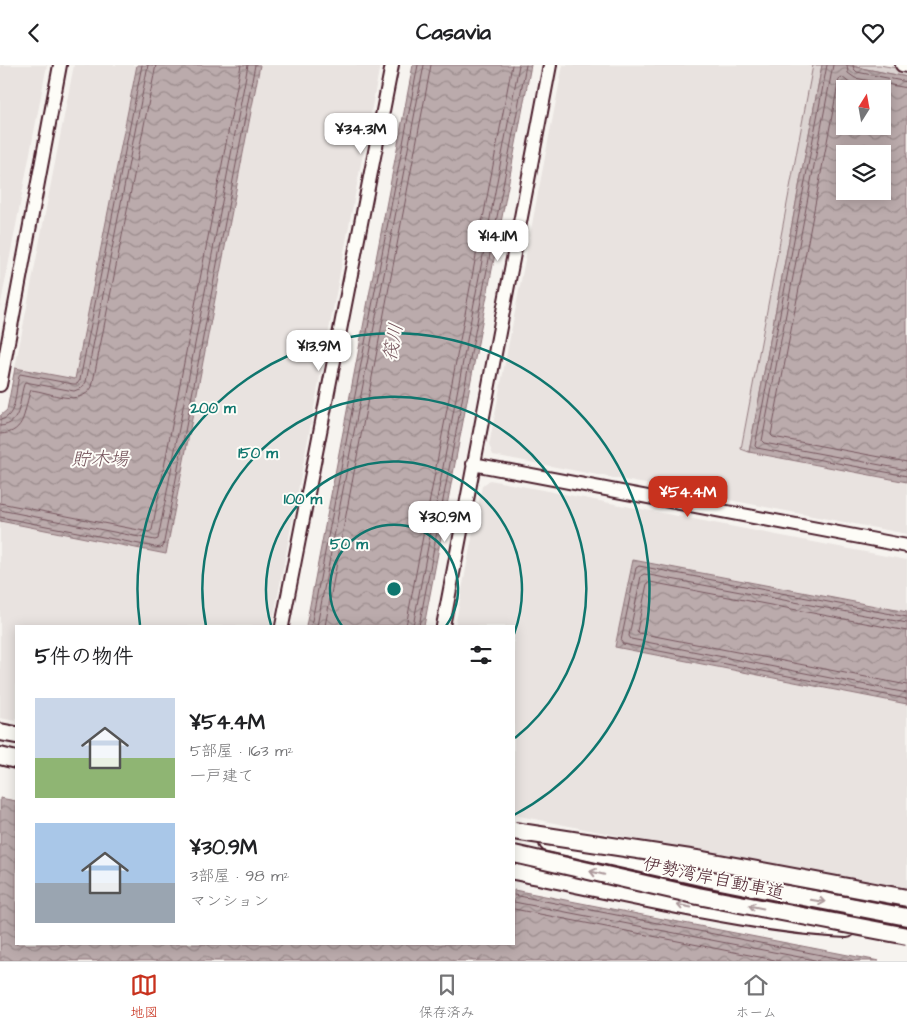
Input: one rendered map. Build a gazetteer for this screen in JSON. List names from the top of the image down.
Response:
{
  "streets": {
    "highway": ["伊勢湾岸自動車道"]
  },
  "water": ["筏川", "貯木場"],
  "north": "top",
  "page": {
    "header": "Casavia",
    "price": [
      "¥34.3M",
      "¥14.1M",
      "¥13.9M",
      "¥54.4M",
      "¥30.9M"
    ],
    "heading": "5件の物件",
    "list": [
      {
        "name": "¥54.4M",
        "note": "5部屋 · 163 m² · 一戸建て"
      },
      {
        "name": "¥30.9M",
        "note": "3部屋 · 98 m² · マンション"
      }
    ],
    "tabs": ["地図", "保存済み", "ホーム"]
  },
  "rings": [
    "200 m",
    "150 m",
    "100 m",
    "50 m"
  ]
}
